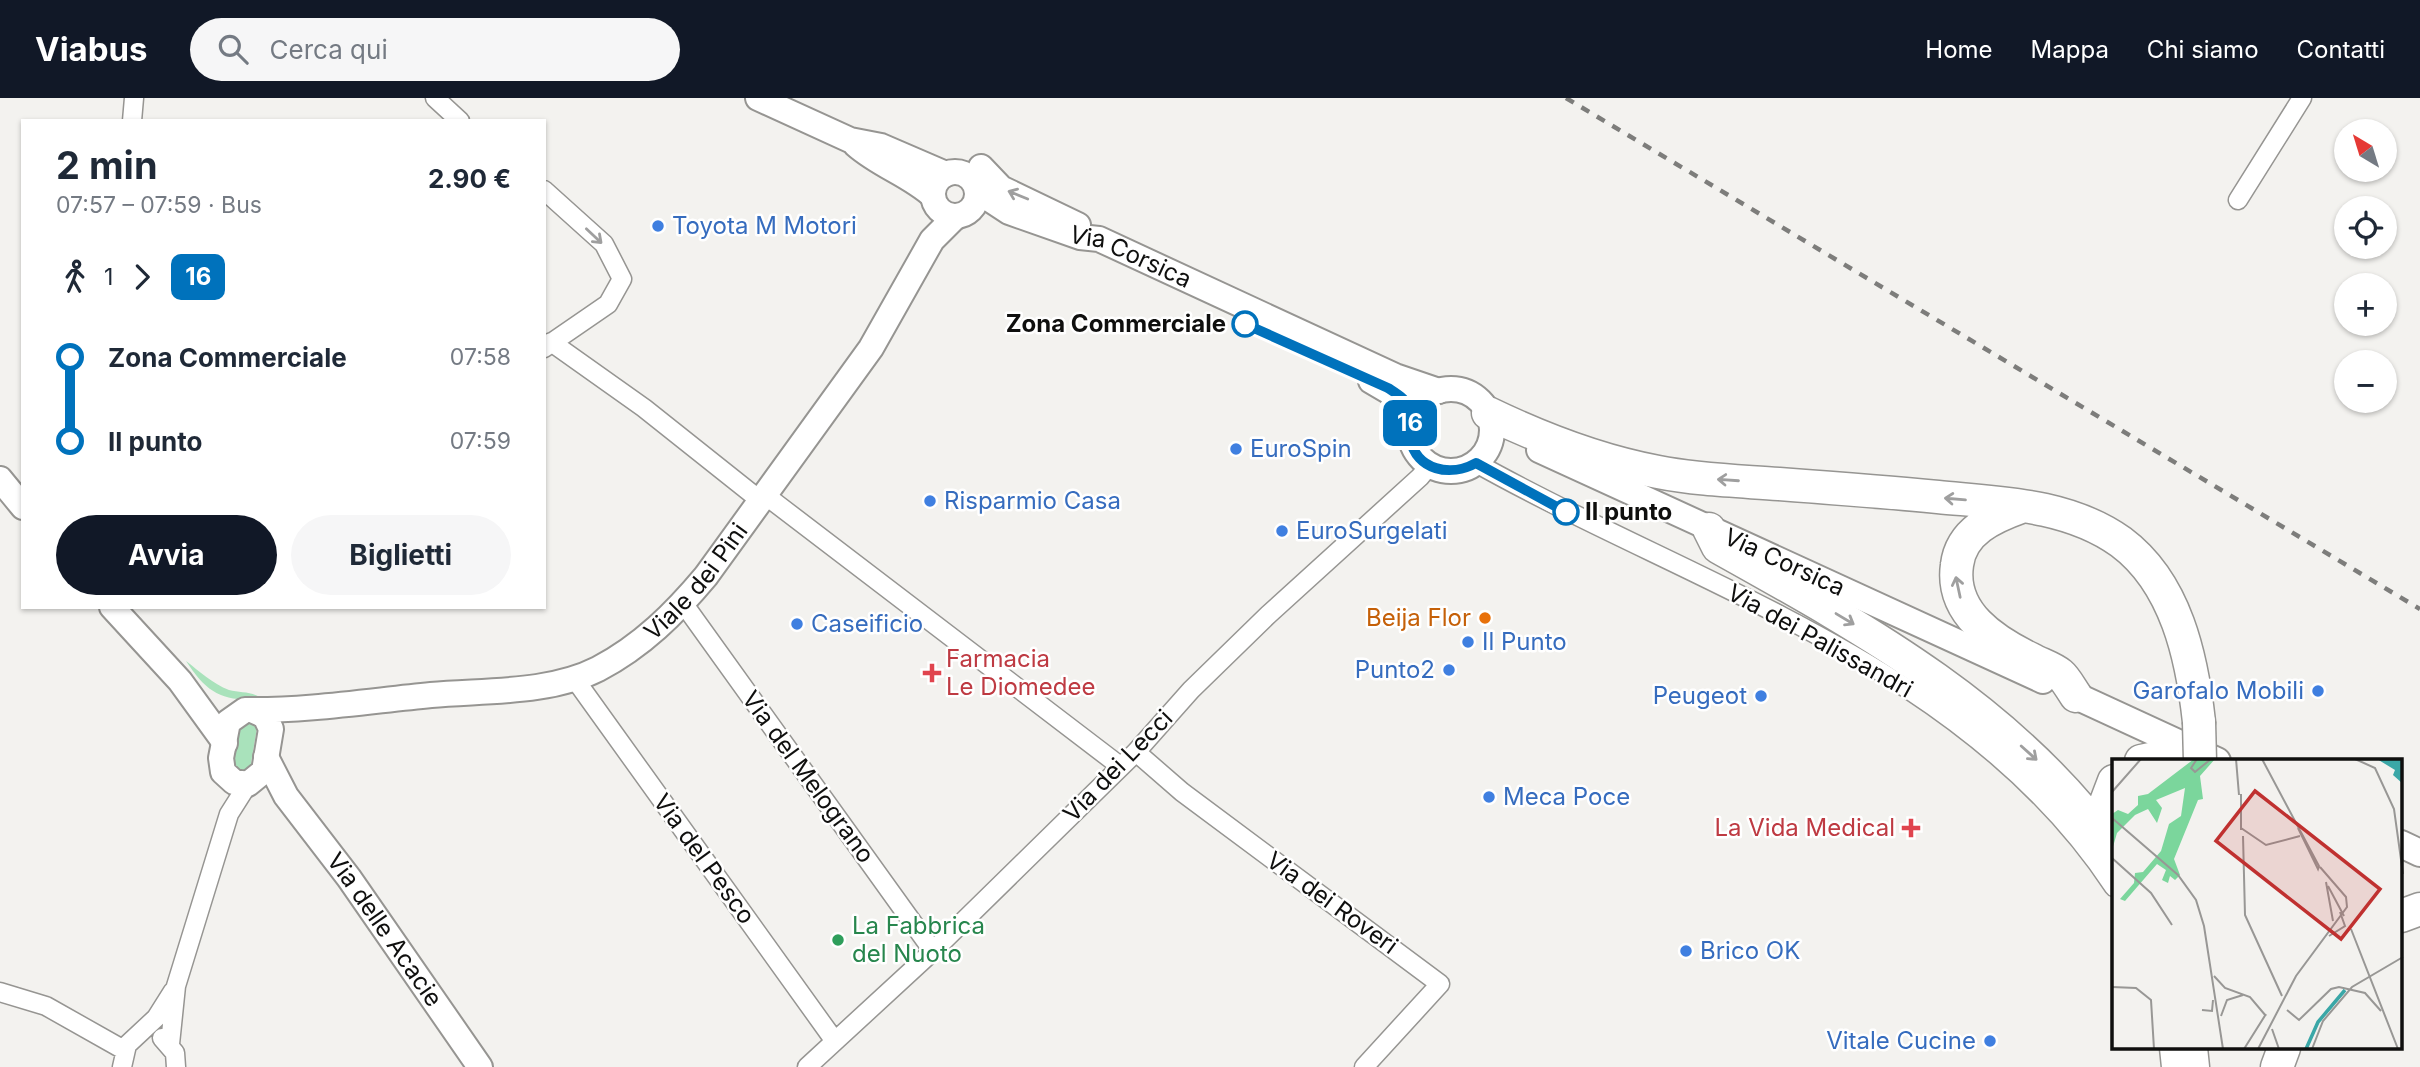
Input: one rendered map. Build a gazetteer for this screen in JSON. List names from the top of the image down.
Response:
{
  "streets": {
    "main road": ["Via Corsica", "Viale dei Pini", "Via delle Acacie"],
    "street": [
      "Via dei Palissandri",
      "Via dei Lecci",
      "Via del Melograno",
      "Via del Pesco",
      "Via dei Roveri"
    ]
  },
  "crossings": [
    ["Via Corsica", "Viale dei Pini"],
    ["Via Corsica", "Via dei Palissandri"],
    ["Via Corsica", "Via dei Lecci"],
    ["Viale dei Pini", "Via del Melograno"],
    ["Viale dei Pini", "Via del Pesco"],
    ["Viale dei Pini", "Via delle Acacie"],
    ["Via dei Palissandri", "Via dei Lecci"],
    ["Via dei Lecci", "Via del Melograno"],
    ["Via dei Lecci", "Via del Pesco"],
    ["Via dei Lecci", "Via dei Roveri"]
  ],
  "places": {
    "other": [
      "Toyota M Motori",
      "Zona Commerciale",
      "EuroSpin",
      "Risparmio Casa",
      "Il punto",
      "EuroSurgelati",
      "Beija Flor",
      "Caseificio",
      "Il Punto",
      "Punto2",
      "Garofalo Mobili",
      "Peugeot",
      "Meca Poce",
      "La Fabbrica del Nuoto",
      "Brico OK",
      "Vitale Cucine"
    ],
    "health": ["Farmacia Le Diomedee", "La Vida Medical"]
  },
  "lines": ["bus line 16"],
  "north": "top left",
  "page": {
    "header": "Viabus",
    "search": "Cerca qui",
    "nav": [
      "Home",
      "Mappa",
      "Chi siamo",
      "Contatti"
    ],
    "on_map": "16",
    "map_buttons": ["+", "−"],
    "heading": ["2 min", "07:57 – 07:59 · Bus", "2.90 €"],
    "legs": ["1", "16"],
    "list": [
      {
        "name": "Zona Commerciale",
        "value": "07:58"
      },
      {
        "name": "Il punto",
        "value": "07:59"
      }
    ],
    "buttons": ["Avvia", "Biglietti"]
  }
}
